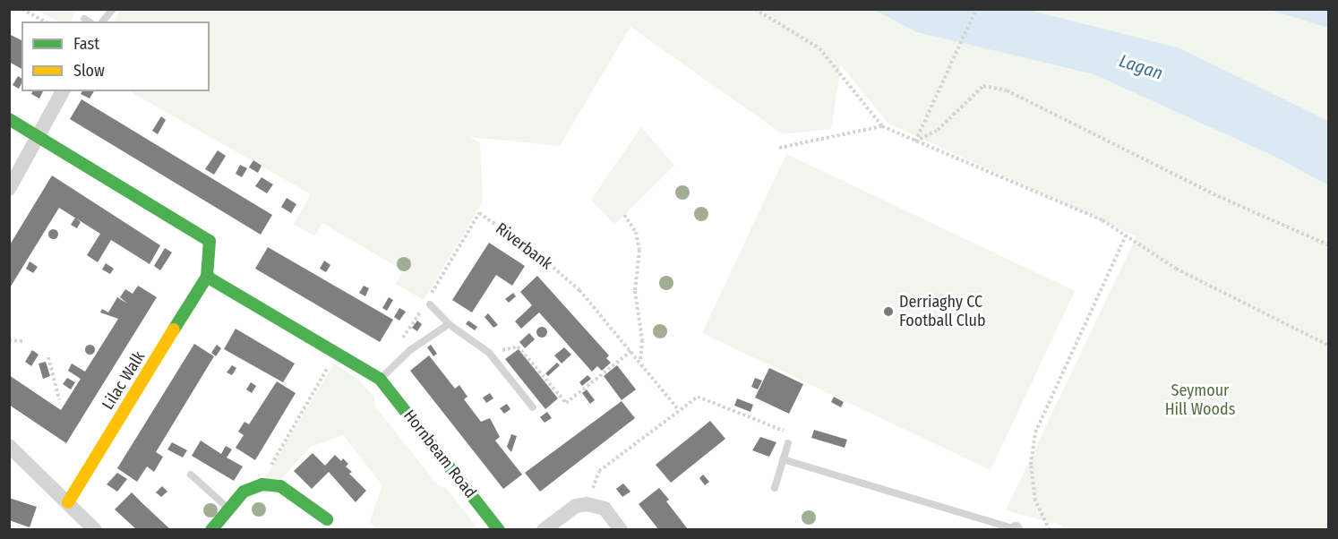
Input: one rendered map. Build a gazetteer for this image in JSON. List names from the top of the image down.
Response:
{
  "streets": {
    "street": ["Lilac Walk", "Hornbeam Road"],
    "path": ["Riverbank"]
  },
  "water": ["Lagan"],
  "parks": ["Seymour Hill Woods"],
  "places": ["Derriaghy CC Football Club"],
  "legend": ["Fast", "Slow"]
}
